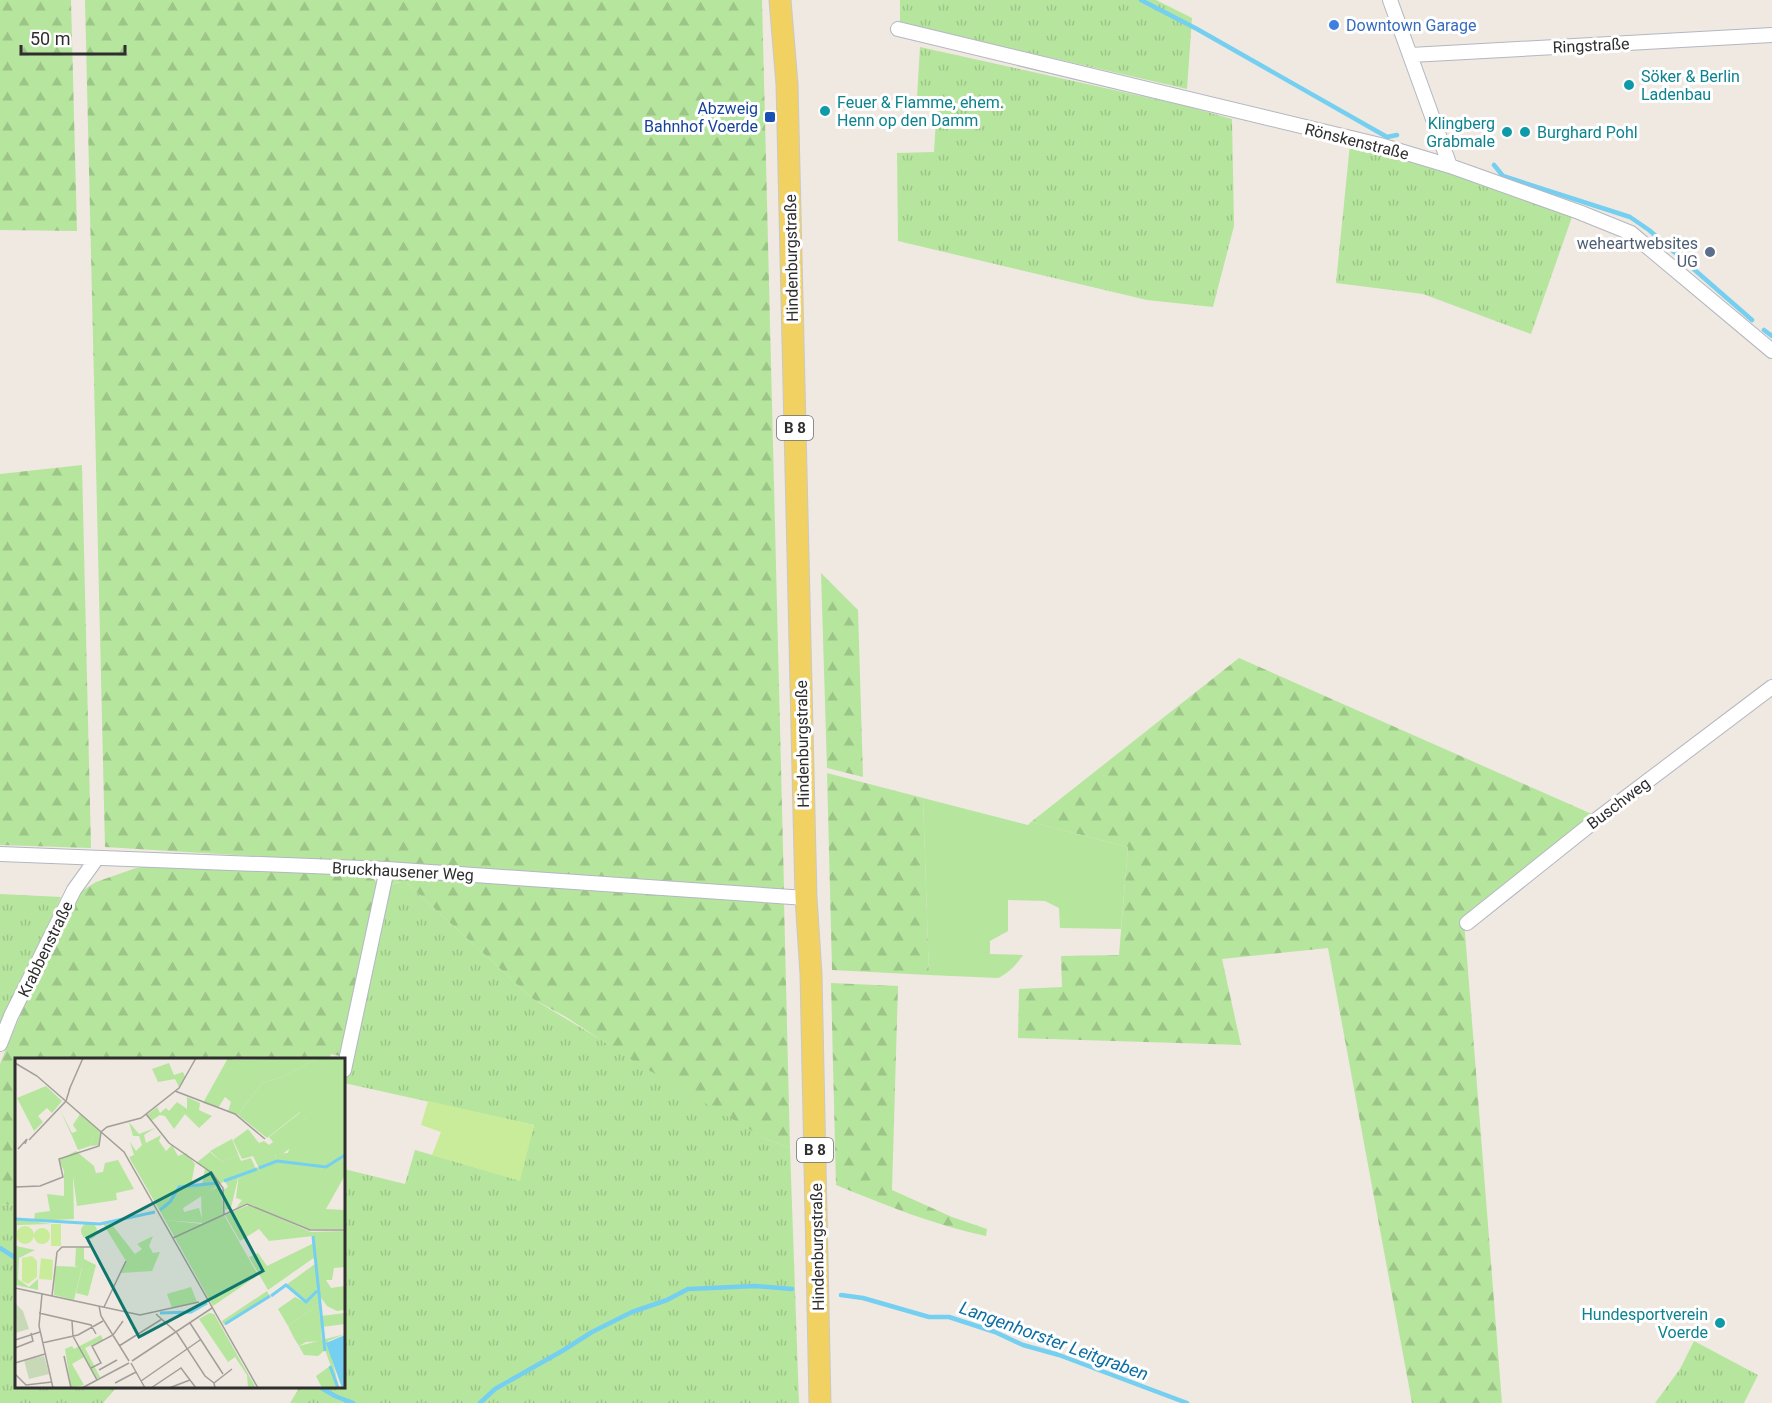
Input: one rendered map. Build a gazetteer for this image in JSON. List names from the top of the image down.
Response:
{
  "streets": {
    "main road": ["Hindenburgstraße", "B 8"],
    "street": [
      "Ringstraße",
      "Rönskenstraße",
      "Buschweg",
      "Bruckhausener Weg",
      "Krabbenstraße"
    ]
  },
  "crossings": [
    ["Hindenburgstraße", "Bruckhausener Weg"],
    ["Bruckhausener Weg", "Krabbenstraße"]
  ],
  "water": ["Langenhorster Leitgraben"],
  "places": {
    "other": [
      "Downtown Garage",
      "Söker & Berlin Ladenbau",
      "Feuer & Flamme, ehem. Henn op den Damm",
      "Klingberg Grabmale",
      "Burghard Pohl",
      "weheartwebsites UG",
      "Hundesportverein Voerde"
    ],
    "transit": ["Abzweig Bahnhof Voerde"]
  },
  "scale_bar": "50 m"
}
